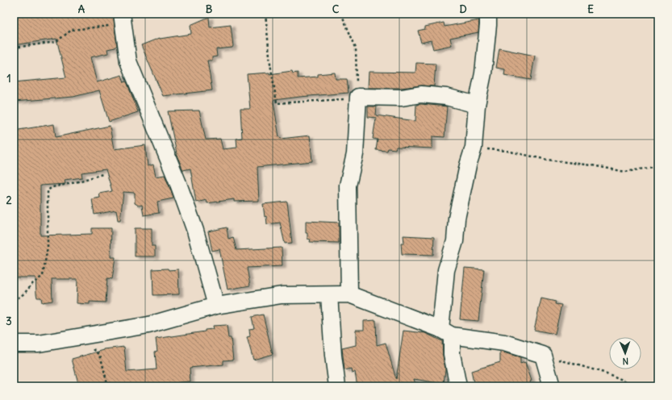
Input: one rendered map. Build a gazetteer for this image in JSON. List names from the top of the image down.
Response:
{
  "north": "bottom",
  "grid": {
    "columns": [
      "A",
      "B",
      "C",
      "D",
      "E"
    ],
    "rows": ["1", "2", "3"]
  }
}
